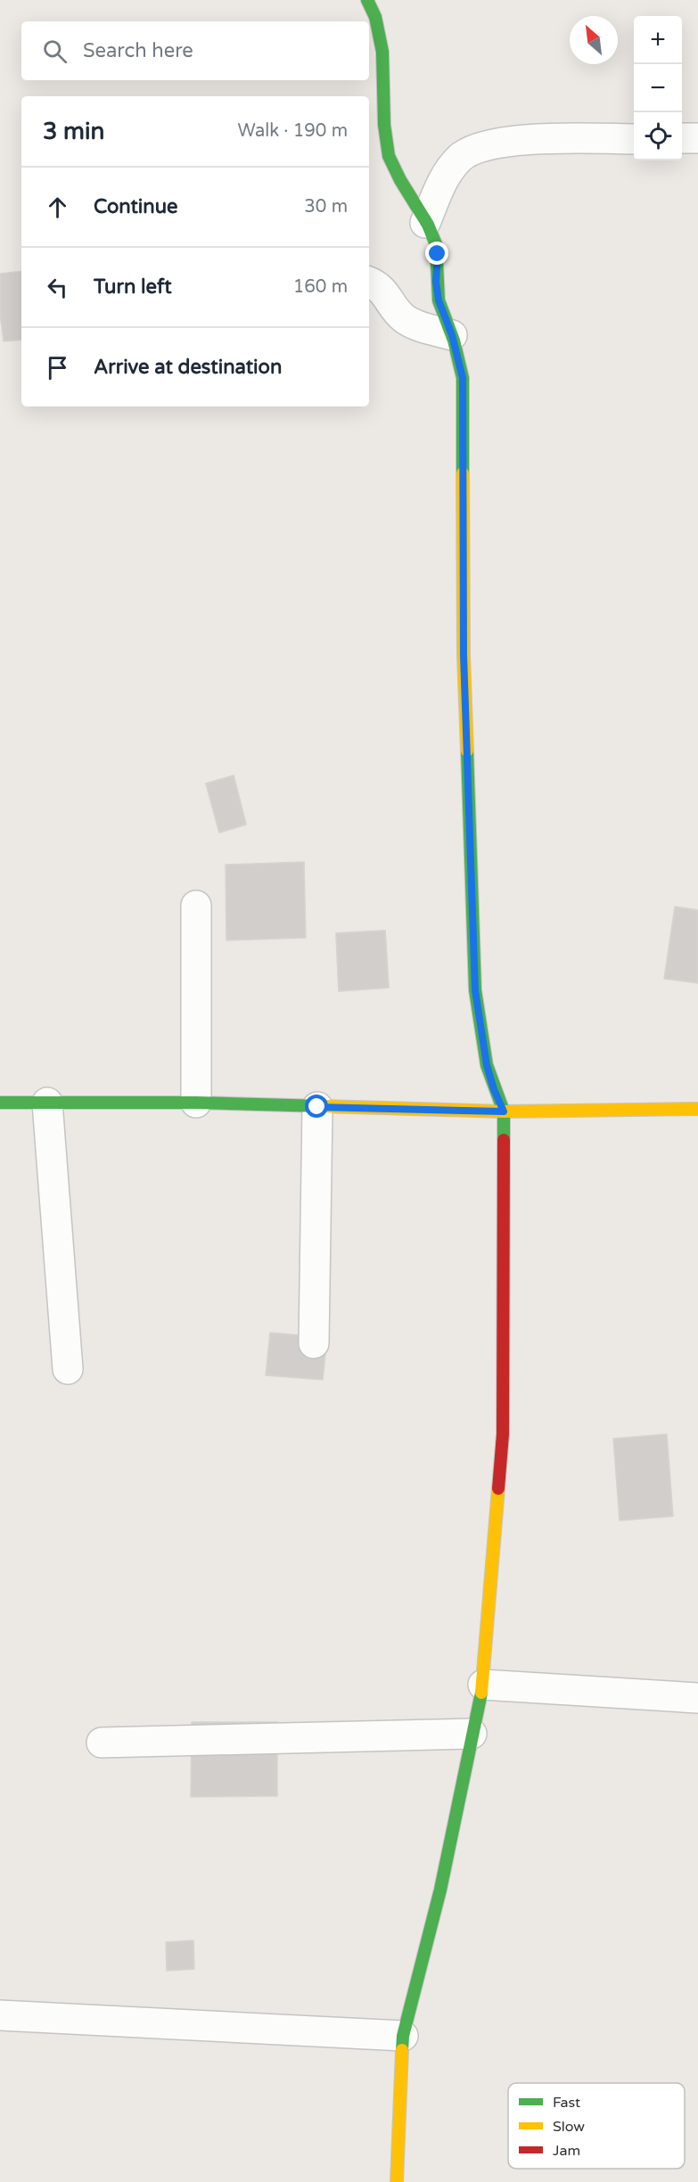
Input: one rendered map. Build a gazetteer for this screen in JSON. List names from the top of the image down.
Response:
{
  "legend": ["Fast", "Slow", "Jam"],
  "north": "top left",
  "page": {
    "map_buttons": ["+", "−"],
    "search": "Search here",
    "heading": ["3 min", "Walk · 190 m"],
    "list": [
      ["Continue", "30 m"],
      ["Turn left", "160 m"],
      "Arrive at destination"
    ]
  }
}
